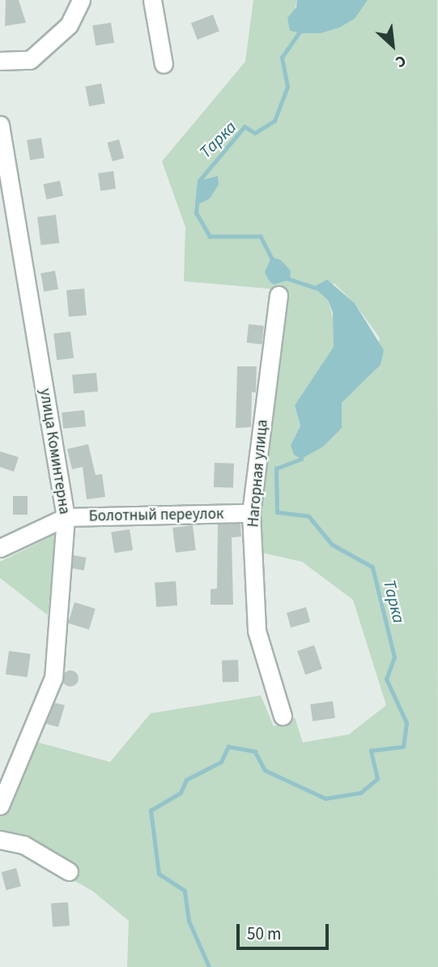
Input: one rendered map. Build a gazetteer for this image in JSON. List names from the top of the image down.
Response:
{
  "streets": {
    "street": ["улица Коминтерна", "Нагорная улица", "Болотный переулок"]
  },
  "crossings": [
    ["улица Коминтерна", "Болотный переулок"],
    ["Нагорная улица", "Болотный переулок"]
  ],
  "water": ["Тарка"],
  "scale_bar": "50 m",
  "north": "bottom right"
}
